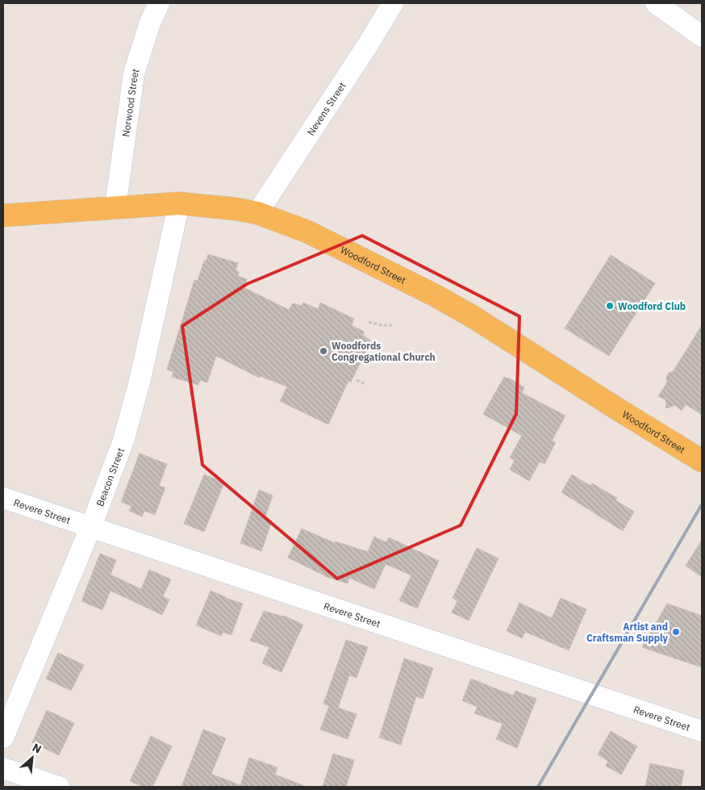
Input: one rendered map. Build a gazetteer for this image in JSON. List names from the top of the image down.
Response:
{
  "streets": {
    "main road": ["Woodford Street"],
    "street": [
      "Norwood Street",
      "Nevens Street",
      "Beacon Street",
      "Revere Street"
    ]
  },
  "crossings": [
    ["Norwood Street", "Woodford Street"],
    ["Nevens Street", "Woodford Street"],
    ["Woodford Street", "Beacon Street"],
    ["Beacon Street", "Revere Street"]
  ],
  "places": ["Woodford Club", "Woodfords Congregational Church", "Artist and Craftsman Supply"],
  "north": "top right"
}
